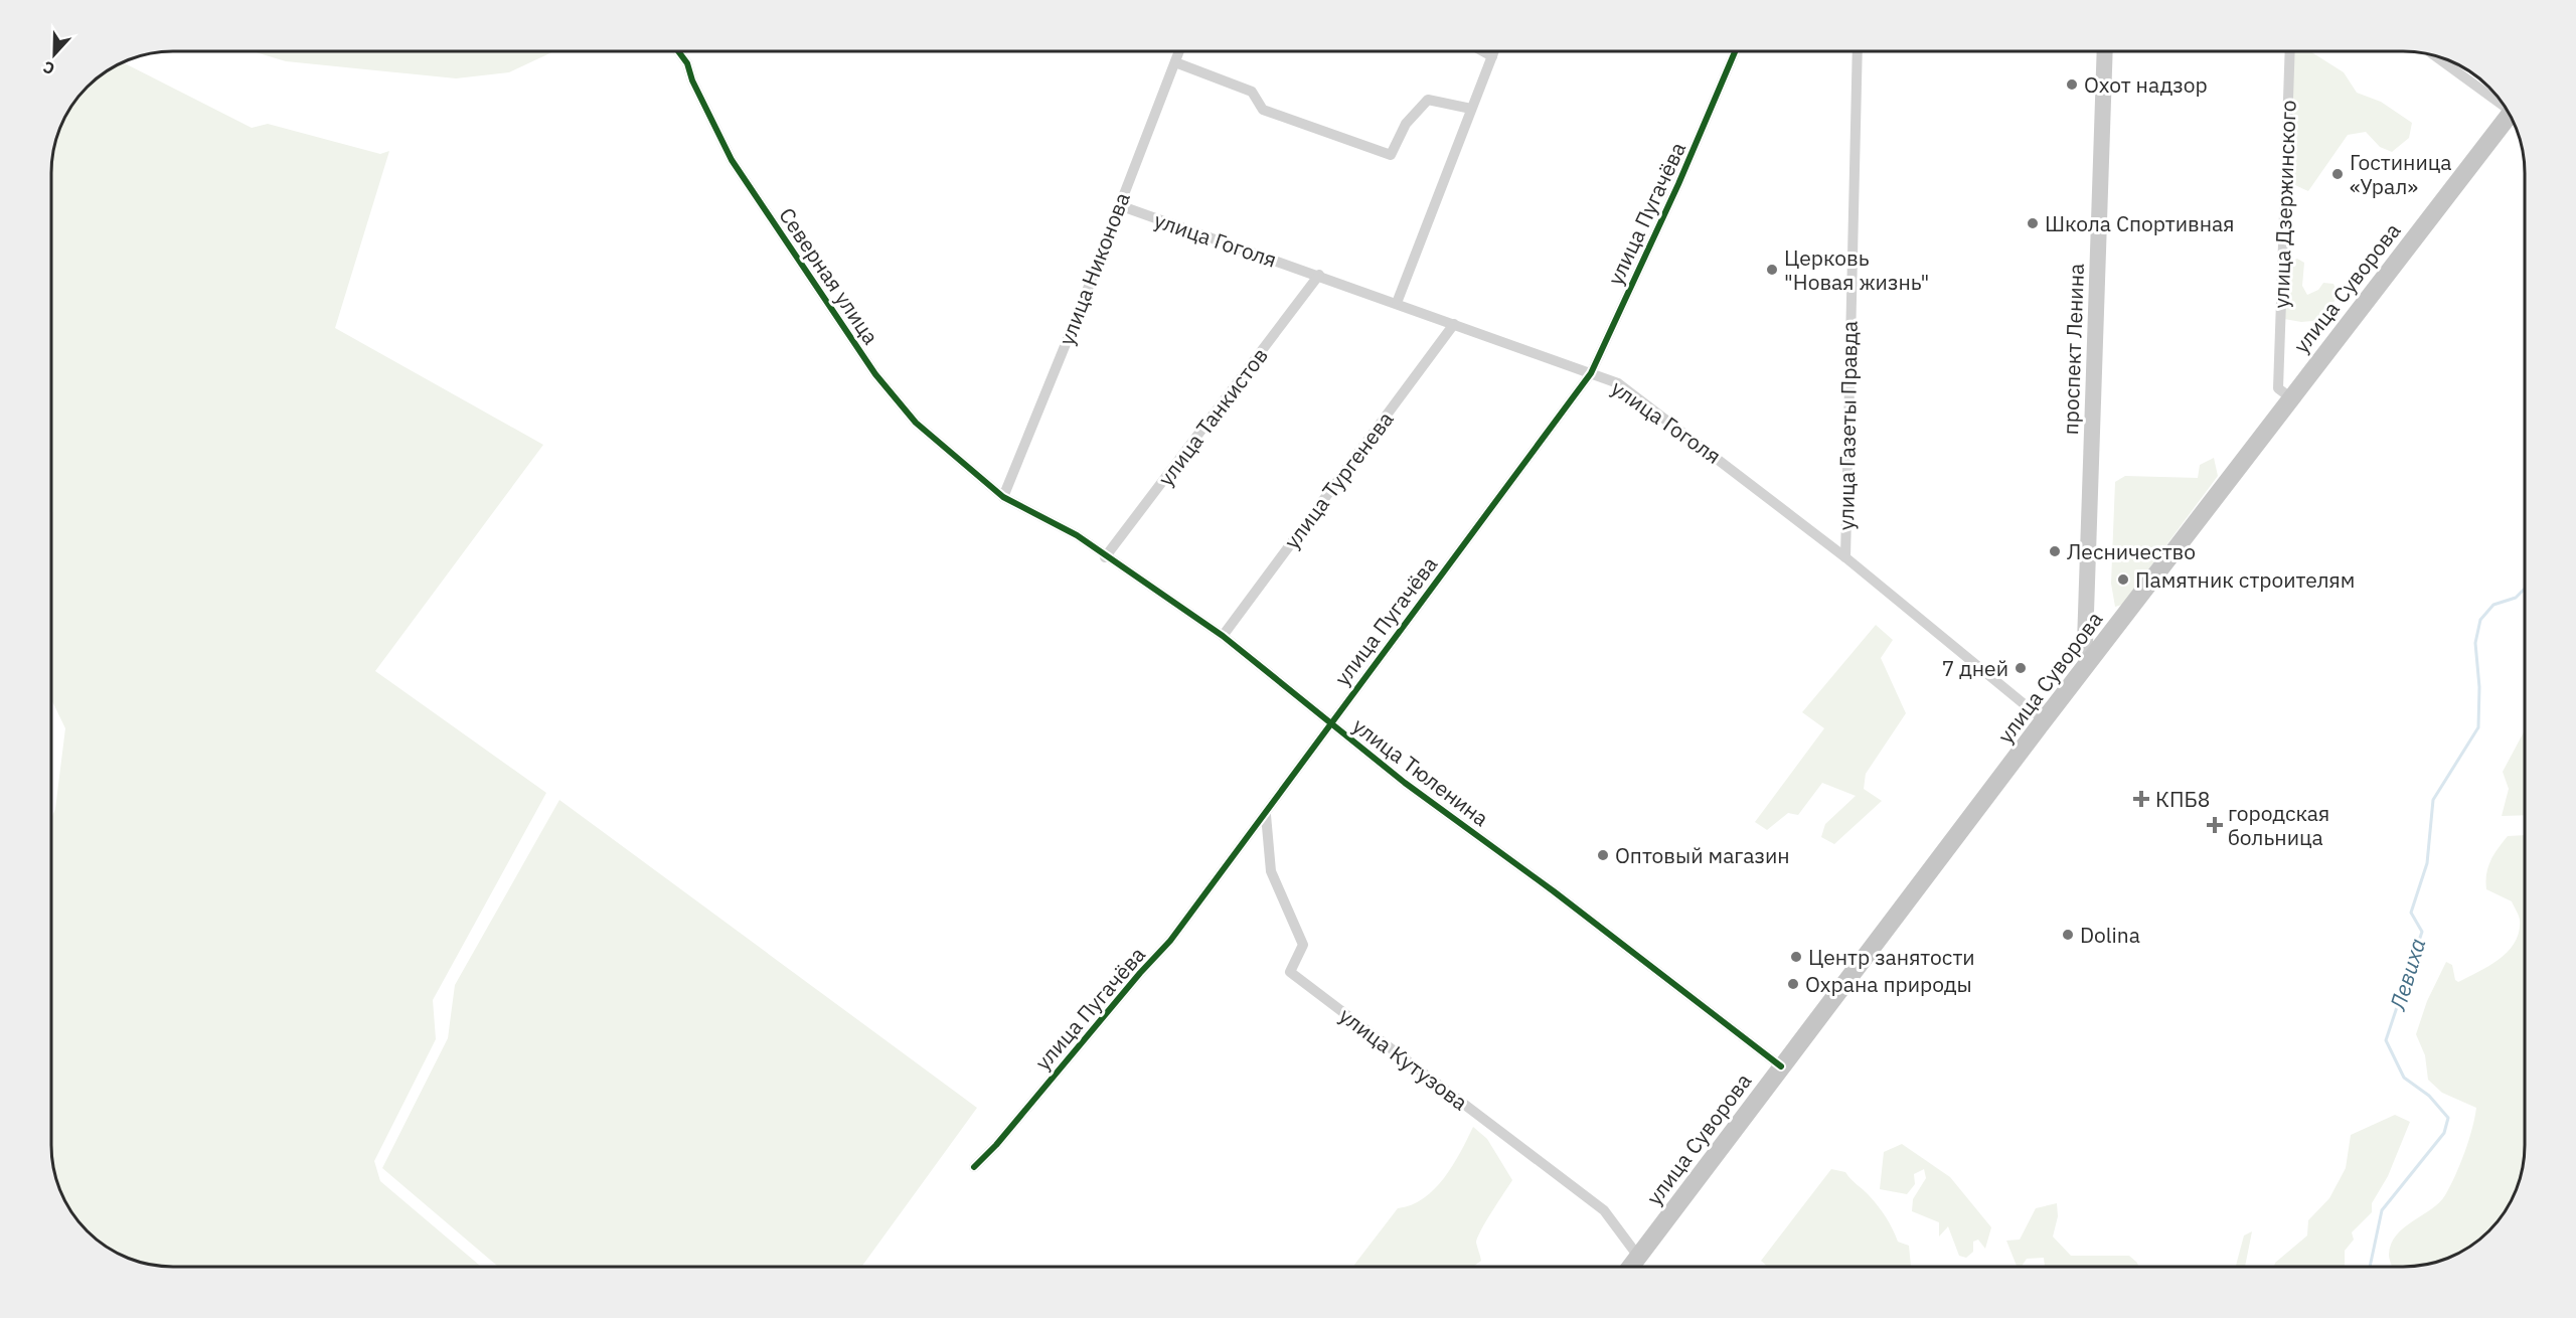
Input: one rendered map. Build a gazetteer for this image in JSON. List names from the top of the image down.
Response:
{
  "streets": {
    "main road": ["улица Суворова", "проспект Ленина"],
    "street": [
      "улица Дзержинского",
      "улица Пугачёва",
      "улица Гоголя",
      "улица Никонова",
      "Северная улица",
      "улица Танкистов",
      "улица Газеты Правда",
      "улица Тургенева",
      "улица Тюленина",
      "улица Кутузова"
    ]
  },
  "crossings": [
    ["улица Дзержинского", "улица Суворова"],
    ["улица Пугачёва", "улица Гоголя"],
    ["улица Пугачёва", "улица Тюленина"],
    ["улица Пугачёва", "улица Кутузова"],
    ["улица Гоголя", "улица Никонова"],
    ["улица Гоголя", "улица Суворова"],
    ["улица Гоголя", "улица Танкистов"],
    ["улица Гоголя", "улица Газеты Правда"],
    ["улица Гоголя", "улица Тургенева"],
    ["улица Никонова", "Северная улица"],
    ["улица Никонова", "улица Тюленина"],
    ["Северная улица", "улица Тюленина"],
    ["улица Суворова", "проспект Ленина"],
    ["улица Суворова", "улица Тюленина"],
    ["улица Суворова", "улица Кутузова"],
    ["улица Танкистов", "улица Тюленина"],
    ["улица Тургенева", "улица Тюленина"]
  ],
  "water": ["Левиха"],
  "places": {
    "other": [
      "Охот надзор",
      "Гостиница «Урал»",
      "Школа Спортивная",
      "Церковь \"Новая жизнь\"",
      "Лесничество",
      "Памятник строителям",
      "7 дней",
      "Оптовый магазин",
      "Dolina",
      "Центр занятости",
      "Охрана природы"
    ],
    "health": ["КПБ8", "городская больница"]
  },
  "north": "bottom"
}
